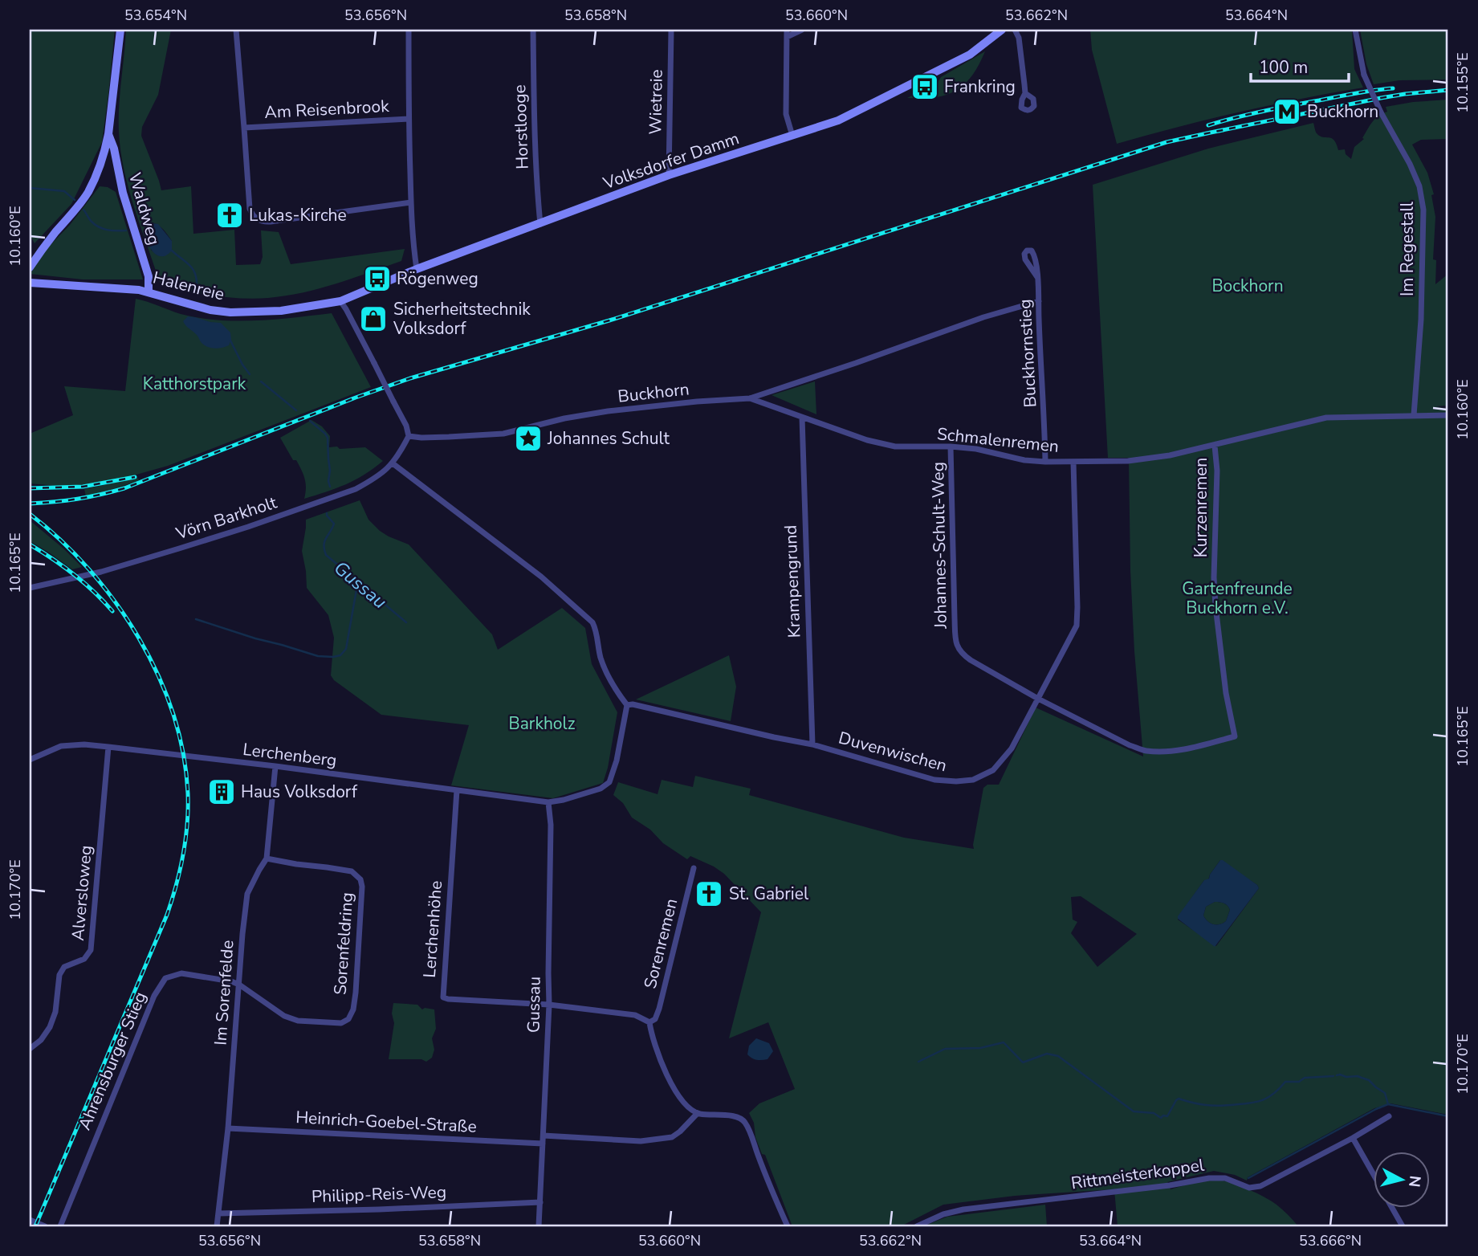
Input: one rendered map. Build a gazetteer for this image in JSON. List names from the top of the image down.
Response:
{
  "streets": {
    "main road": ["Volksdorfer Damm", "Waldweg", "Halenreie"],
    "street": [
      "Wietreie",
      "Am Reisenbrook",
      "Horstlooge",
      "Im Regestall",
      "Buckhornstieg",
      "Buckhorn",
      "Schmalenremen",
      "Kurzenremen",
      "Vörn Barkholt",
      "Johannes-Schult-Weg",
      "Krampengrund",
      "Duvenwischen",
      "Lerchenberg",
      "Alversloweg",
      "Lerchenhöhe",
      "Sorenfeldring",
      "Sorenremen",
      "Im Sorenfelde",
      "Gussau",
      "Ahrensburger Stieg",
      "Heinrich-Goebel-Straße",
      "Rittmeisterkoppel",
      "Philipp-Reis-Weg"
    ]
  },
  "crossings": [
    ["Wietreie", "Volksdorfer Damm"],
    ["Horstlooge", "Volksdorfer Damm"],
    ["Volksdorfer Damm", "Halenreie"],
    ["Waldweg", "Halenreie"],
    ["Im Regestall", "Schmalenremen"],
    ["Buckhornstieg", "Buckhorn"],
    ["Buckhornstieg", "Schmalenremen"],
    ["Buckhorn", "Schmalenremen"],
    ["Buckhorn", "Vörn Barkholt"],
    ["Schmalenremen", "Kurzenremen"],
    ["Schmalenremen", "Johannes-Schult-Weg"],
    ["Schmalenremen", "Krampengrund"],
    ["Schmalenremen", "Duvenwischen"],
    ["Kurzenremen", "Johannes-Schult-Weg"],
    ["Kurzenremen", "Duvenwischen"],
    ["Johannes-Schult-Weg", "Duvenwischen"],
    ["Krampengrund", "Duvenwischen"],
    ["Lerchenberg", "Alversloweg"],
    ["Lerchenberg", "Lerchenhöhe"],
    ["Lerchenberg", "Im Sorenfelde"],
    ["Lerchenberg", "Gussau"],
    ["Lerchenhöhe", "Gussau"],
    ["Sorenfeldring", "Im Sorenfelde"],
    ["Sorenfeldring", "Ahrensburger Stieg"],
    ["Im Sorenfelde", "Ahrensburger Stieg"],
    ["Im Sorenfelde", "Heinrich-Goebel-Straße"],
    ["Im Sorenfelde", "Philipp-Reis-Weg"],
    ["Gussau", "Heinrich-Goebel-Straße"],
    ["Gussau", "Philipp-Reis-Weg"]
  ],
  "water": ["Gussau"],
  "parks": [
    "Bockhorn",
    "Katthorstpark",
    "Gartenfreunde Buckhorn e.V.",
    "Barkholz"
  ],
  "places": {
    "bus stop": ["Frankring", "Rögenweg"],
    "metro station": ["Buckhorn"],
    "church": ["Lukas-Kirche", "St. Gabriel"],
    "shop": ["Sicherheitstechnik Volksdorf"],
    "place": ["Johannes Schult"],
    "building": ["Haus Volksdorf"]
  },
  "scale_bar": "100 m",
  "north": "right",
  "coordinates": [
    "53.654°N",
    "53.656°N",
    "53.658°N",
    "53.660°N",
    "53.662°N",
    "53.664°N",
    "10.155°E",
    "10.160°E",
    "10.165°E",
    "10.170°E",
    "53.666°N"
  ]
}
